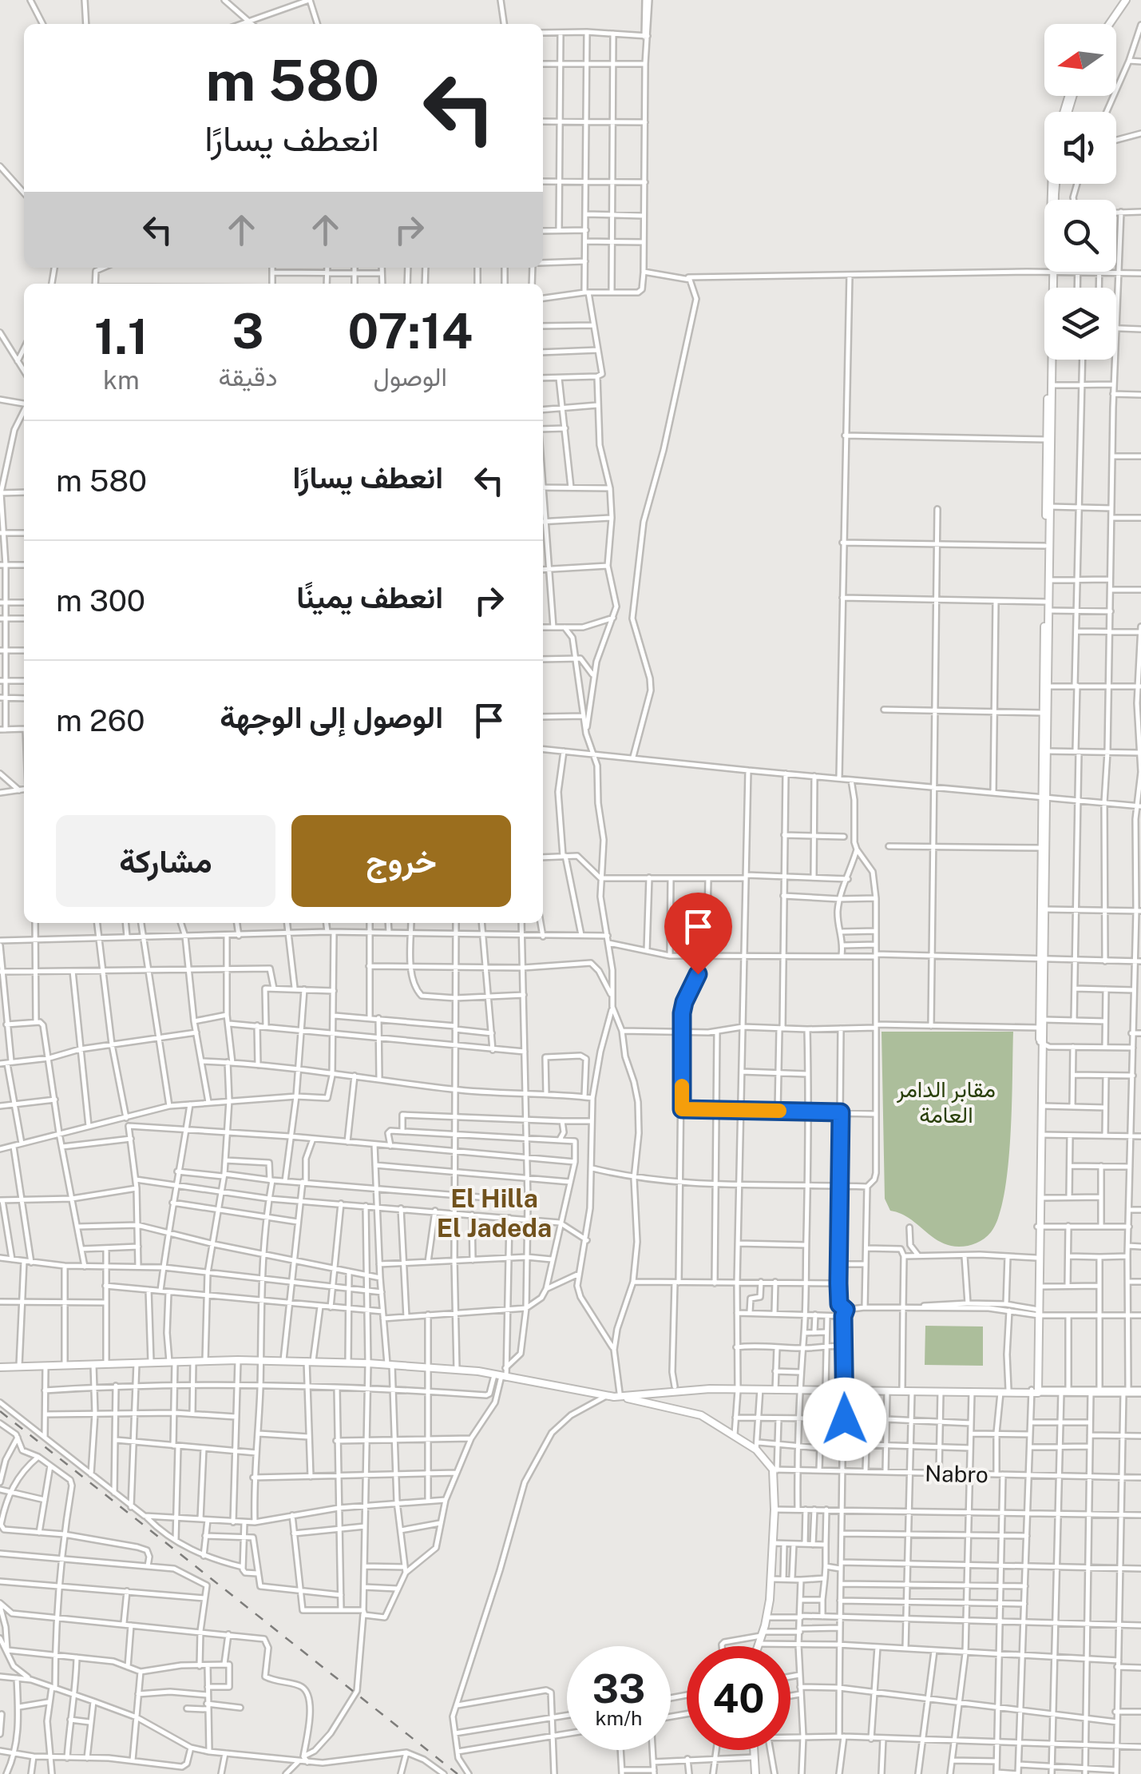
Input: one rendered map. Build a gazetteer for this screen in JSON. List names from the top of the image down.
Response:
{
  "streets": {
    "street": ["Nabro"]
  },
  "districts": ["El Hilla El Jadeda"],
  "parks": ["مقابر الدامر العامة"],
  "north": "left",
  "page": {
    "turn": ["580 m", "انعطف يسارًا"],
    "eta": [
      "07:14",
      "الوصول",
      "3",
      "دقيقة",
      "1.1",
      "km"
    ],
    "list": [
      {
        "name": "انعطف يسارًا",
        "value": "580 m"
      },
      {
        "name": "انعطف يمينًا",
        "value": "300 m"
      },
      {
        "name": "الوصول إلى الوجهة",
        "value": "260 m"
      }
    ],
    "buttons": ["خروج", "مشاركة"],
    "speed": "33 km/h",
    "limit": "40"
  }
}
